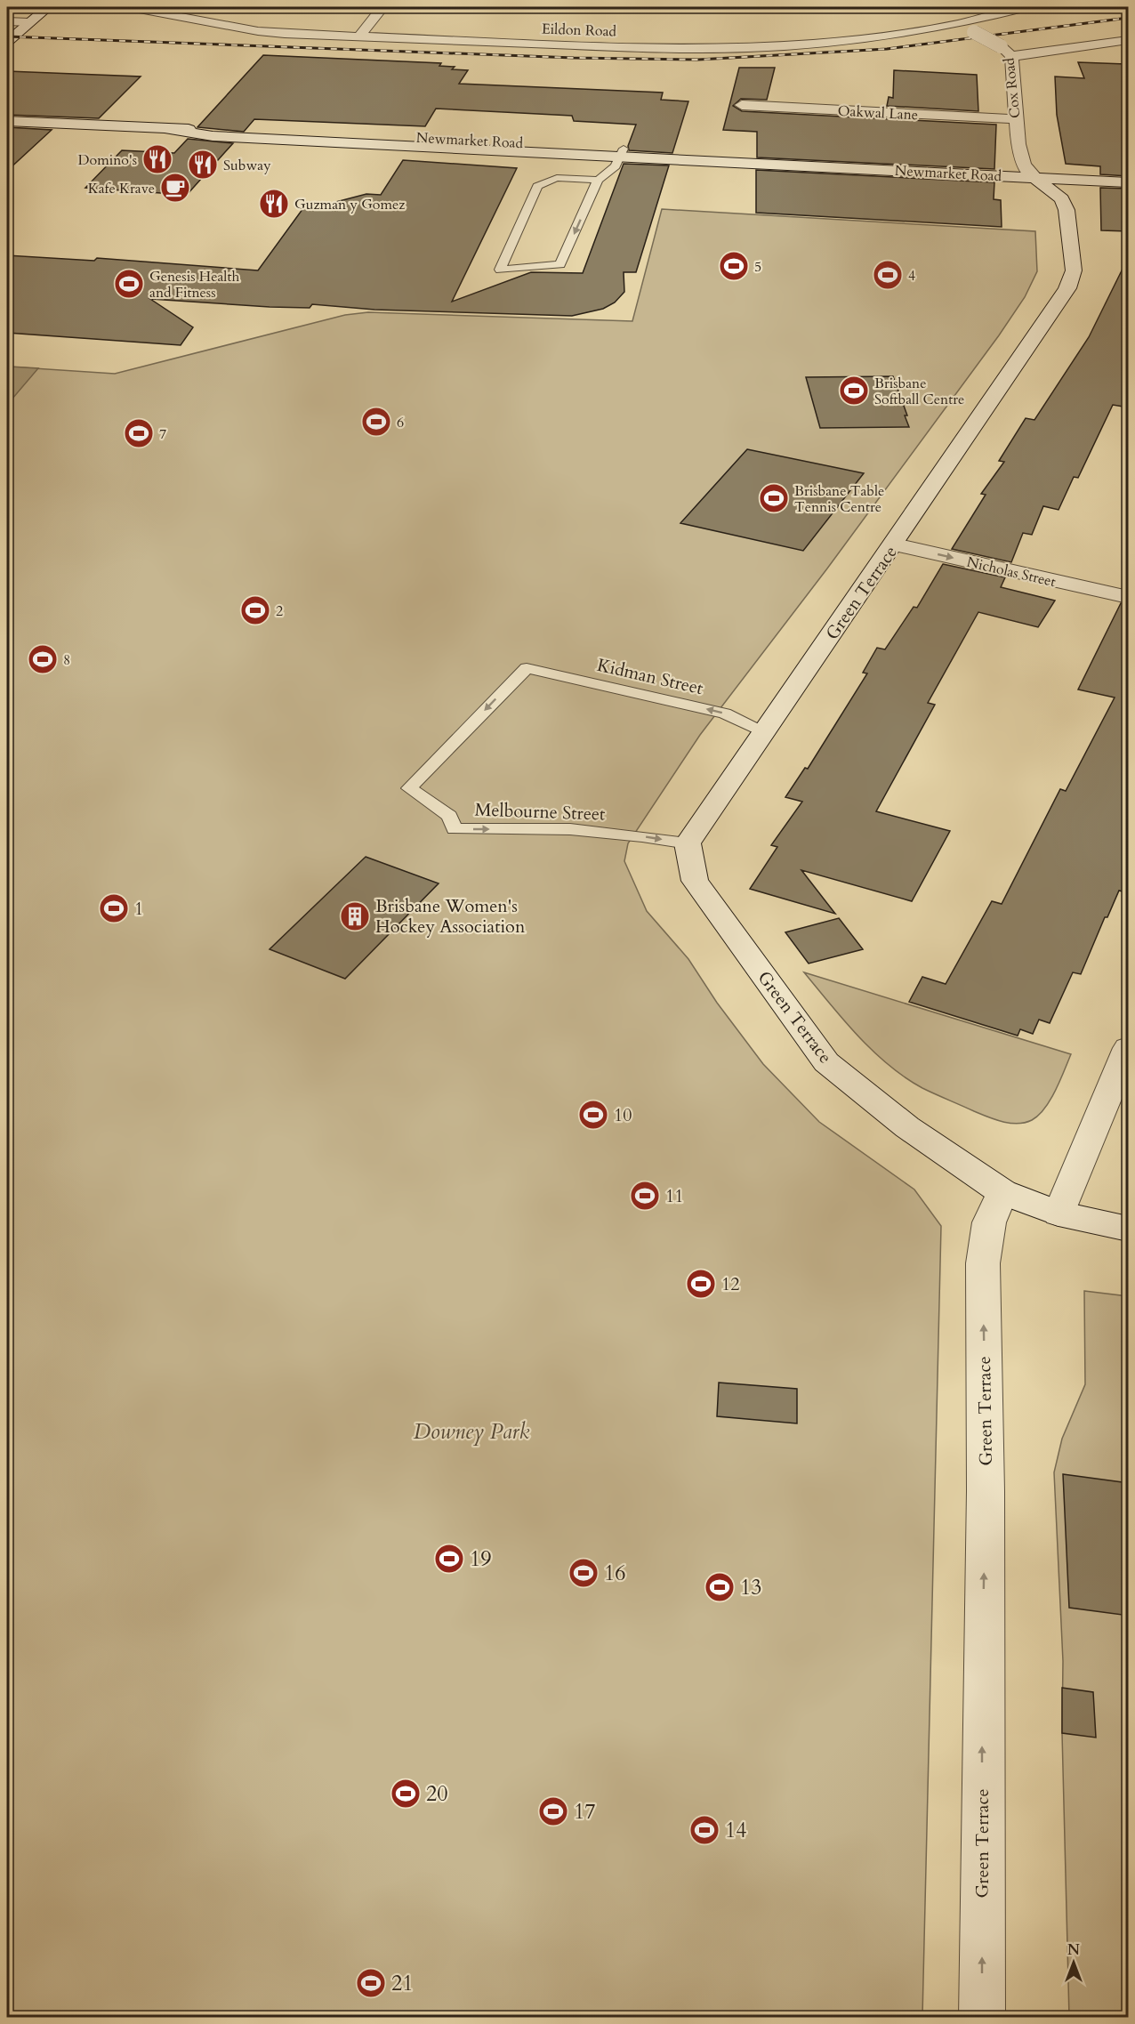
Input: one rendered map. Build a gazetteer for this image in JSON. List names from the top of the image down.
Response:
{
  "streets": {
    "street": [
      "Eildon Road",
      "Cox Road",
      "Oakwal Lane",
      "Newmarket Road",
      "Nicholas Street",
      "Green Terrace"
    ],
    "lane": ["Kidman Street", "Melbourne Street"]
  },
  "crossings": [
    ["Eildon Road", "Cox Road"],
    ["Cox Road", "Oakwal Lane"],
    ["Cox Road", "Newmarket Road"],
    ["Cox Road", "Green Terrace"],
    ["Newmarket Road", "Green Terrace"],
    ["Nicholas Street", "Green Terrace"],
    ["Green Terrace", "Kidman Street"],
    ["Green Terrace", "Melbourne Street"],
    ["Kidman Street", "Melbourne Street"]
  ],
  "one_way": [
    "Nicholas Street",
    "Green Terrace",
    "Kidman Street",
    "Melbourne Street"
  ],
  "parks": ["Downey Park"],
  "places": {
    "restaurant": ["Domino's", "Subway", "Guzman y Gomez"],
    "cafe": ["Kafe Krave"],
    "sports": [
      "5",
      "4",
      "Genesis Health and Fitness",
      "Brisbane Softball Centre",
      "6",
      "7",
      "Brisbane Table Tennis Centre",
      "2",
      "8",
      "1",
      "10",
      "11",
      "12",
      "19",
      "16",
      "13",
      "20",
      "17",
      "14",
      "21"
    ],
    "building": ["Brisbane Women's Hockey Association"]
  },
  "north": "top"
}
